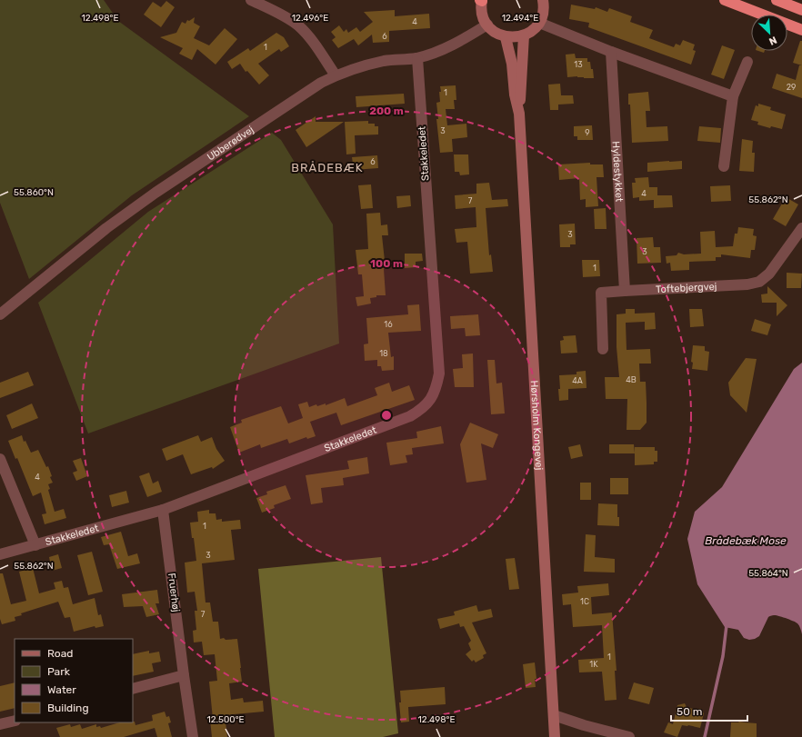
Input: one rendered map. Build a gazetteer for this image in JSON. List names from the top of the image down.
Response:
{
  "streets": {
    "main road": ["Hørsholm Kongevej"],
    "street": [
      "Ubberødvej",
      "Stakkeledet",
      "Hyldestykket",
      "Toftebjergvej",
      "Fruerhøj"
    ]
  },
  "crossings": [
    ["Ubberødvej", "Stakkeledet"],
    ["Stakkeledet", "Fruerhøj"],
    ["Hyldestykket", "Toftebjergvej"]
  ],
  "districts": ["BRÅDEBÆK"],
  "water": ["Brådebæk Mose"],
  "house_numbers": [
    "4",
    "6",
    "1",
    "13",
    "29",
    "1",
    "3",
    "9",
    "6",
    "4",
    "7",
    "3",
    "3",
    "1",
    "16",
    "18",
    "4B",
    "4A",
    "4",
    "1",
    "3",
    "1C",
    "7",
    "1",
    "1K"
  ],
  "legend": [
    "Road",
    "Park",
    "Water",
    "Building"
  ],
  "scale_bar": "50 m",
  "north": "bottom right",
  "coordinates": [
    "12.498°E",
    "12.496°E",
    "12.494°E",
    "55.860°N",
    "55.862°N",
    "55.864°N",
    "12.500°E"
  ],
  "rings": ["200 m", "100 m"]
}
